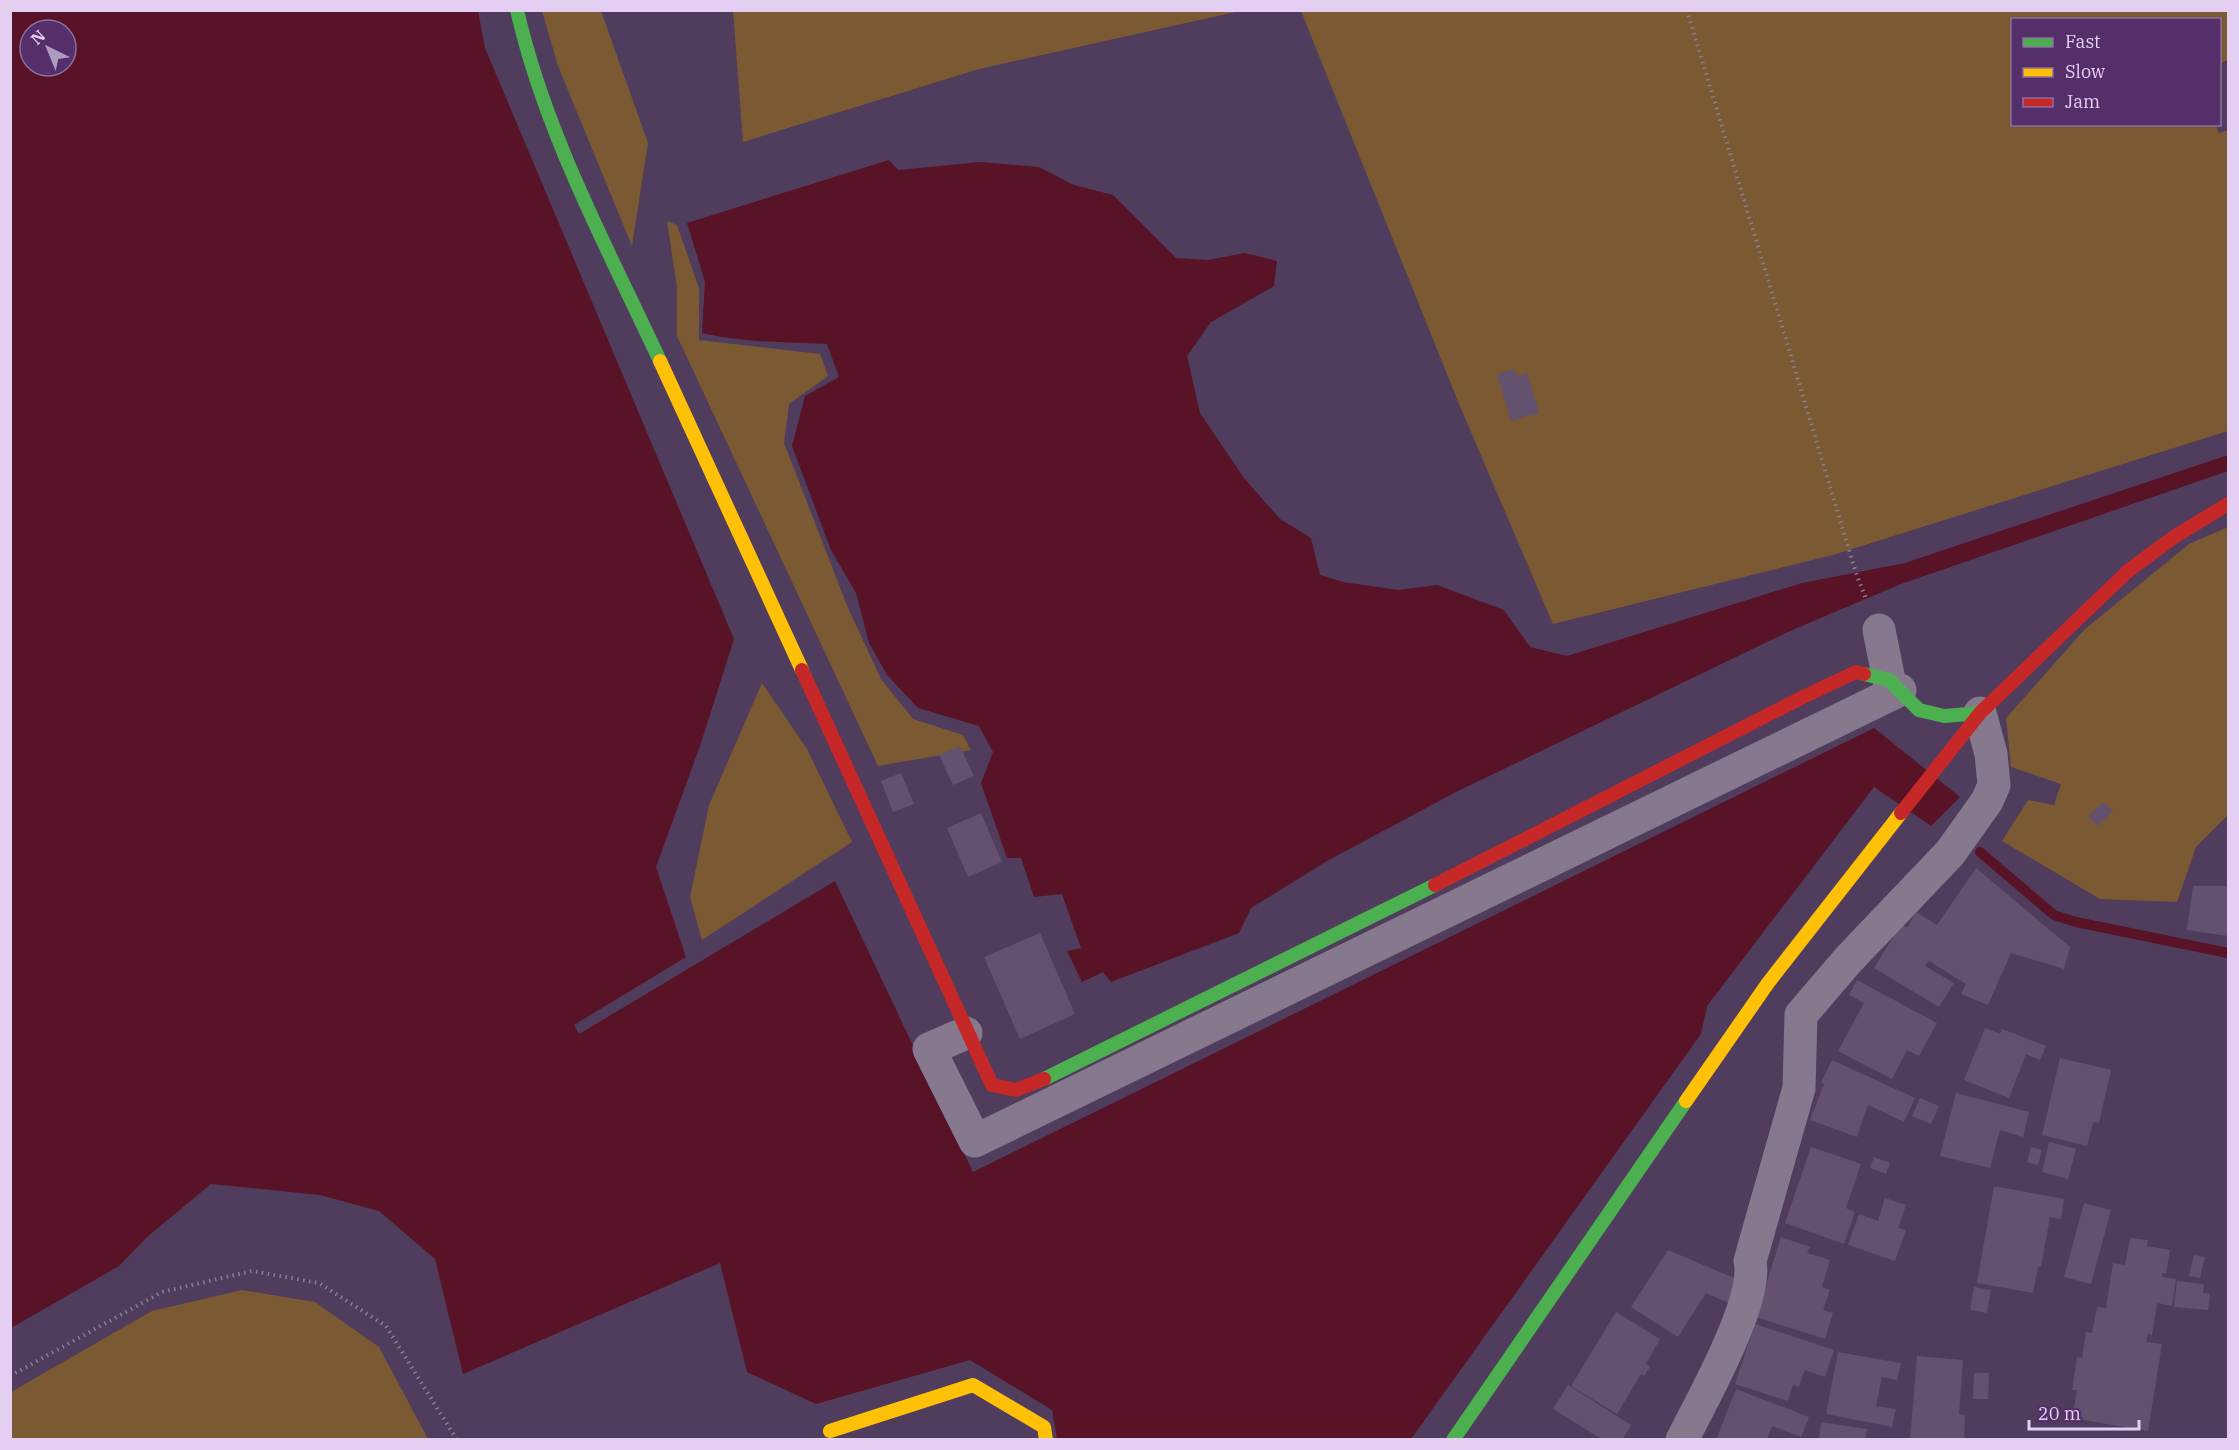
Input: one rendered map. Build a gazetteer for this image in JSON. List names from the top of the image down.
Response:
{
  "legend": ["Fast", "Slow", "Jam"],
  "scale_bar": "20 m",
  "north": "top left"
}
